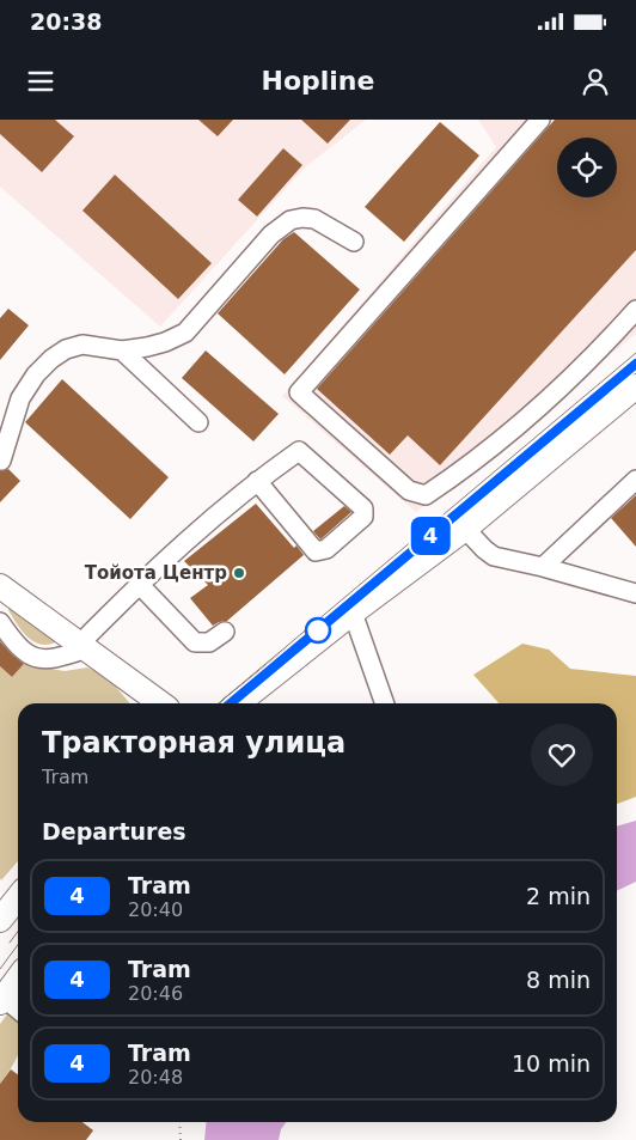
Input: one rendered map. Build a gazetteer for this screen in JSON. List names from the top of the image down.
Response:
{
  "places": ["Тойота Центр"],
  "lines": ["tram line 4"],
  "page": {
    "status": "20:38",
    "header": "Hopline",
    "on_map": "4",
    "heading": [
      ["Тракторная улица", "Tram"],
      "Departures"
    ],
    "list": [
      {
        "mark": "4",
        "name": "Tram",
        "note": "20:40",
        "value": "2 min"
      },
      {
        "mark": "4",
        "name": "Tram",
        "note": "20:46",
        "value": "8 min"
      },
      {
        "mark": "4",
        "name": "Tram",
        "note": "20:48",
        "value": "10 min"
      }
    ]
  }
}
